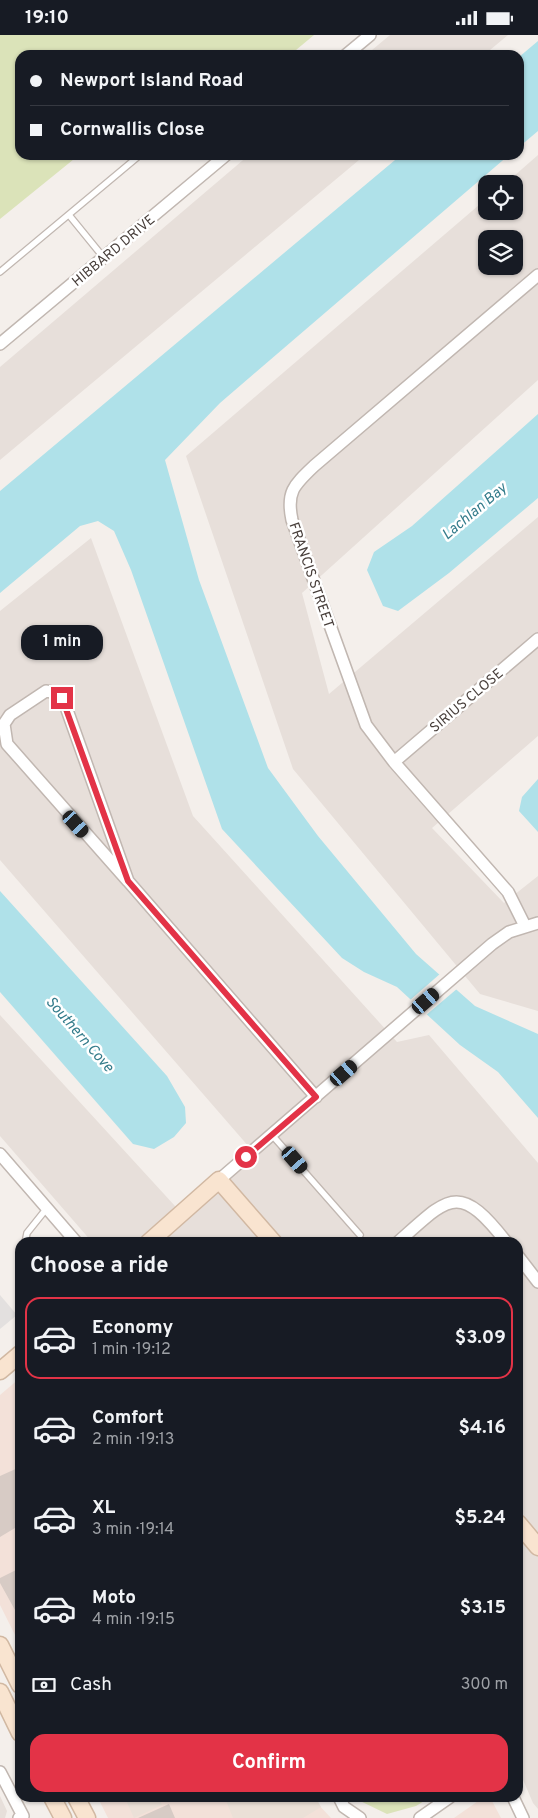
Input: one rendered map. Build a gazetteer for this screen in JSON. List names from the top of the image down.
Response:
{
  "streets": {
    "street": ["HIBBARD DRIVE", "FRANCIS STREET", "SIRIUS CLOSE"]
  },
  "crossings": [
    ["FRANCIS STREET", "SIRIUS CLOSE"]
  ],
  "water": ["Lachlan Bay", "Southern Cove"],
  "page": {
    "status": "19:10",
    "banner": ["Newport Island Road", "Cornwallis Close"],
    "bubble": "1 min",
    "heading": "Choose a ride",
    "list": [
      {
        "name": "Economy",
        "note": "1 min · 19:12",
        "value": "$3.09"
      },
      {
        "name": "Comfort",
        "note": "2 min · 19:13",
        "value": "$4.16"
      },
      {
        "name": "XL",
        "note": "3 min · 19:14",
        "value": "$5.24"
      },
      {
        "name": "Moto",
        "note": "4 min · 19:15",
        "value": "$3.15"
      }
    ],
    "pay": ["Cash", "300 m"],
    "buttons": "Confirm"
  }
}
